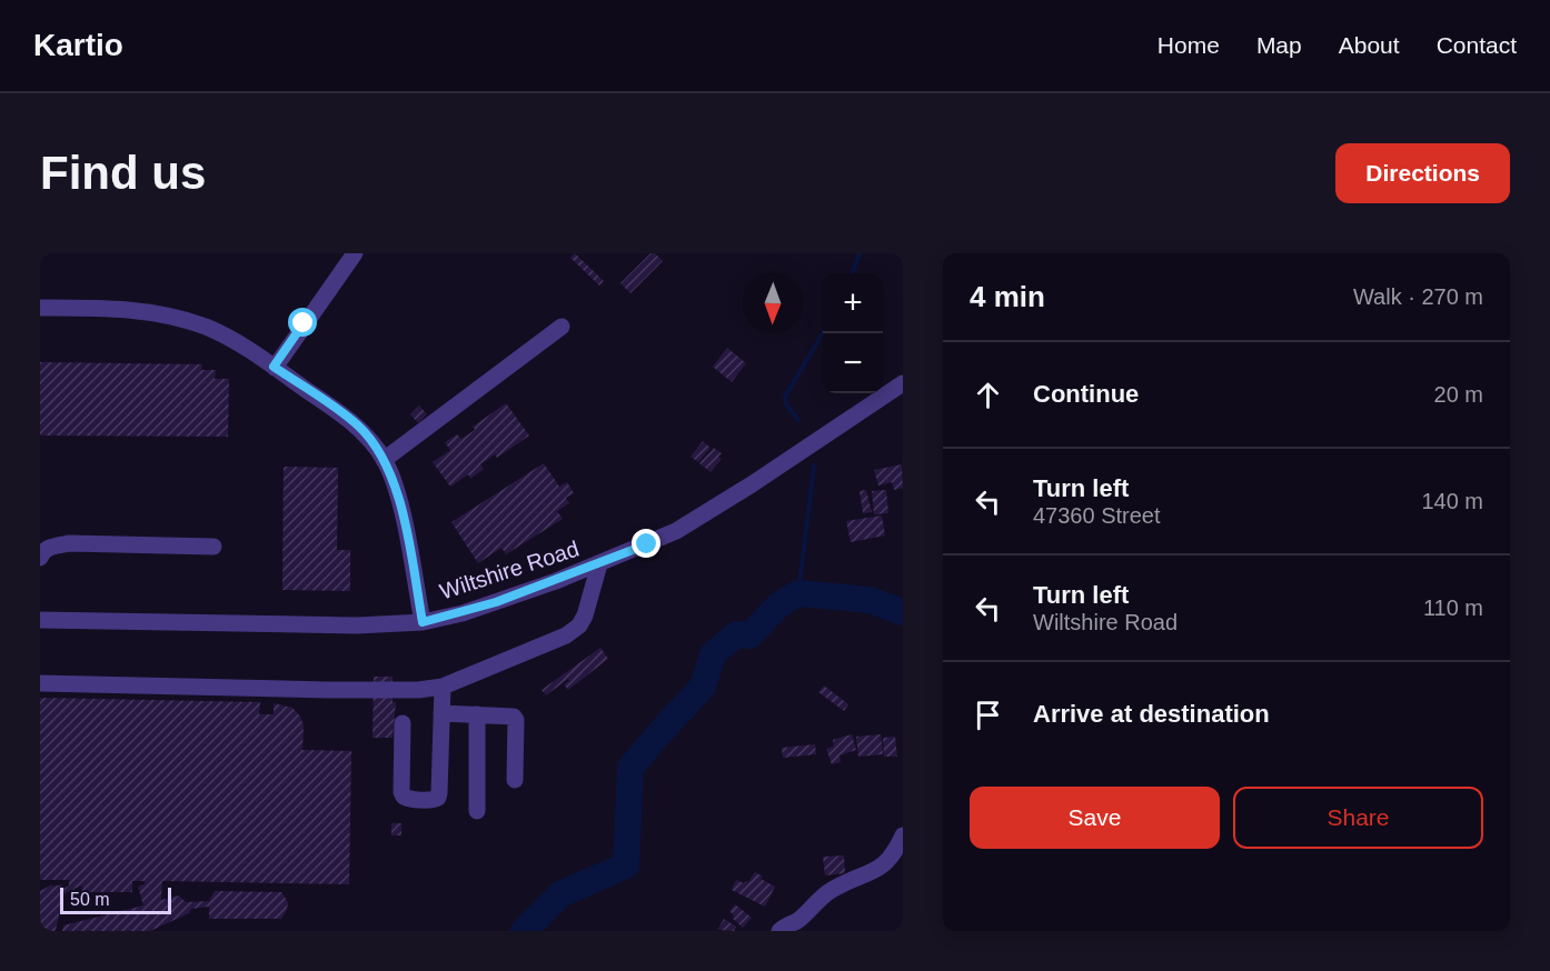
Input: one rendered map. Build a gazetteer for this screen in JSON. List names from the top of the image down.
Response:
{
  "streets": {
    "street": ["Wiltshire Road"]
  },
  "scale_bar": "50 m",
  "north": "bottom",
  "page": {
    "header": "Kartio",
    "nav": [
      "Home",
      "Map",
      "About",
      "Contact"
    ],
    "buttons": [
      "Directions",
      ["Save", "Share"]
    ],
    "title": "Find us",
    "heading": ["4 min", "Walk · 270 m"],
    "map_buttons": ["+", "−"],
    "list": [
      ["Continue", "20 m"],
      ["Turn left", "47360 Street", "140 m"],
      ["Turn left", "Wiltshire Road", "110 m"],
      "Arrive at destination"
    ],
    "scale": "50 m"
  }
}
